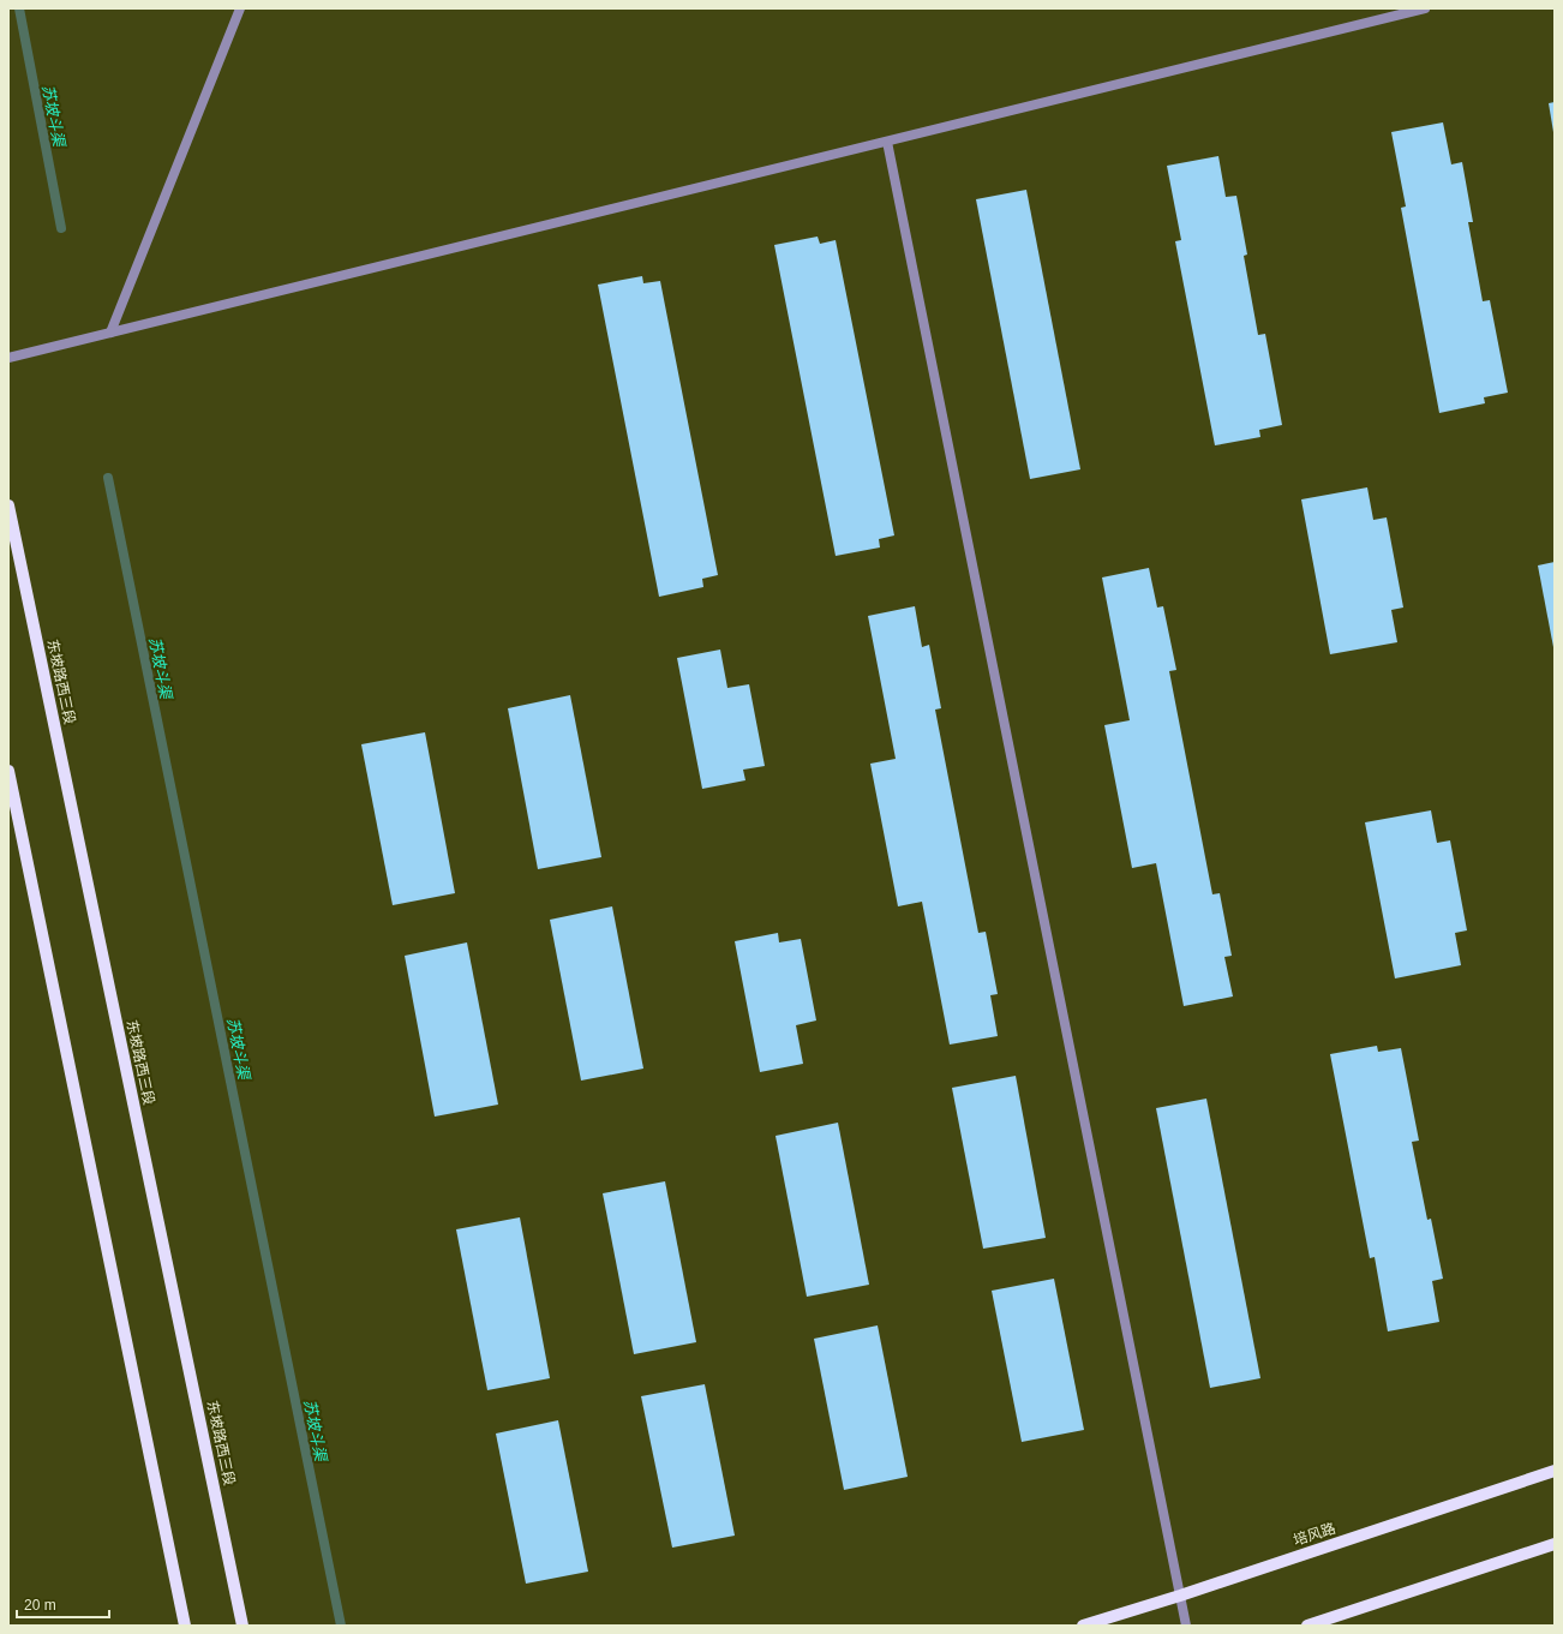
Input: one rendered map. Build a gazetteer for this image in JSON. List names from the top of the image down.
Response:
{
  "streets": {
    "main road": ["东坡路西三段", "培风路"]
  },
  "water": ["苏坡斗渠"],
  "scale_bar": "20 m"
}
